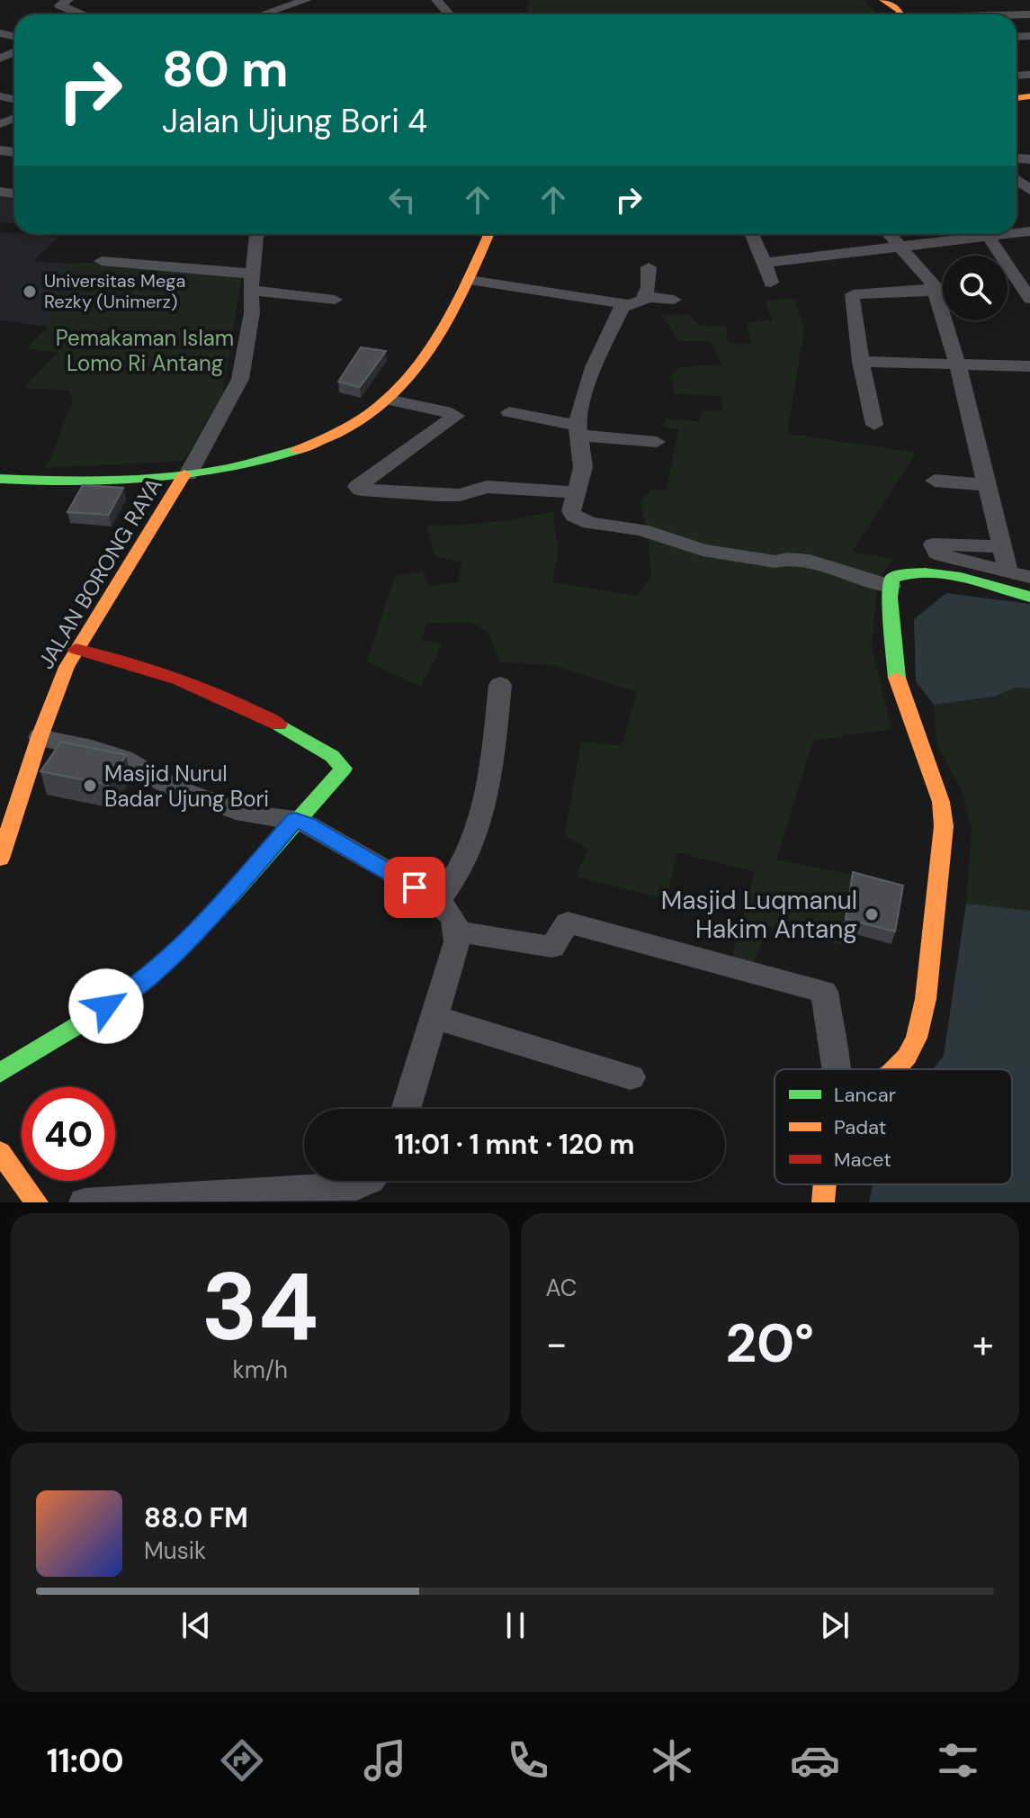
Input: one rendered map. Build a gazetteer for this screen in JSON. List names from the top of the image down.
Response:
{
  "streets": {
    "street": ["JALAN BORONG RAYA"]
  },
  "parks": ["Pemakaman Islam Lomo Ri Antang"],
  "places": ["Universitas Mega Rezky (Unimerz)", "Masjid Nurul Badar Ujung Bori", "Masjid Luqmanul Hakim Antang"],
  "legend": ["Lancar", "Padat", "Macet"],
  "page": {
    "turn": ["80 m", "Jalan Ujung Bori 4"],
    "limit": "40",
    "trip": "11:01 · 1 mnt · 120 m",
    "tile": [
      ["34", "km/h"],
      "AC"
    ],
    "heat": ["−", "20°", "+"],
    "song": ["88.0 FM", "Musik"],
    "tabs": "11:00"
  }
}
